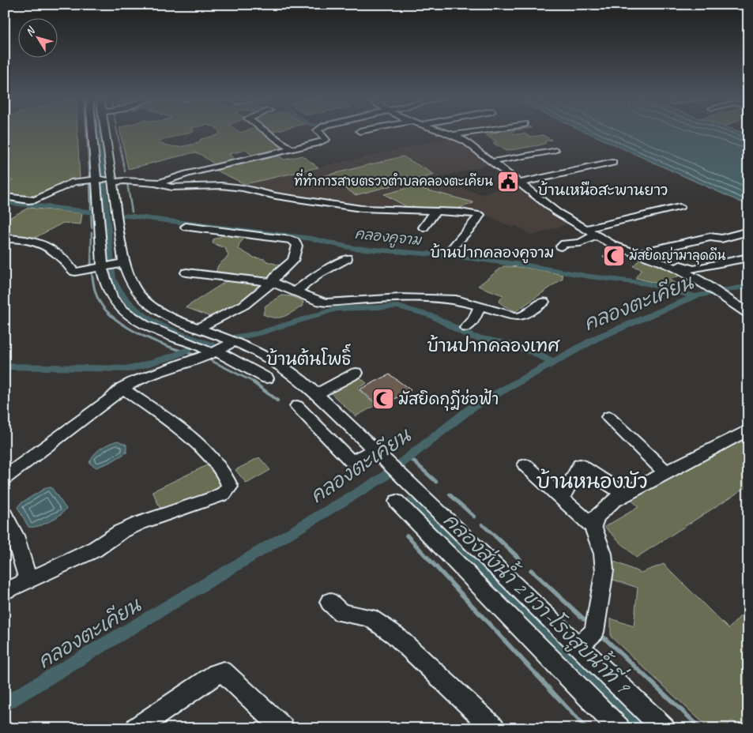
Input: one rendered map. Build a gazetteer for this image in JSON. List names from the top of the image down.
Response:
{
  "districts": [
    "บ้านเหนือสะพานยาว",
    "บ้านปากคลองคูจาม",
    "บ้านปากคลองเทศ",
    "บ้านต้นโพธิ์",
    "บ้านหนองบัว"
  ],
  "water": ["คลองคูจาม", "คลองตะเคียน", "คลองส่งน้ำ 2 ขวา-โรงสูบน้ำที่ 9"],
  "places": {
    "public building": ["ที่ทำการสายตรวจตำบลคลองตะเคียน"],
    "mosque": ["มัสยิดญ่ามาลุดดีน", "มัสยิดกุฎีช่อฟ้า"]
  },
  "north": "top left"
}
